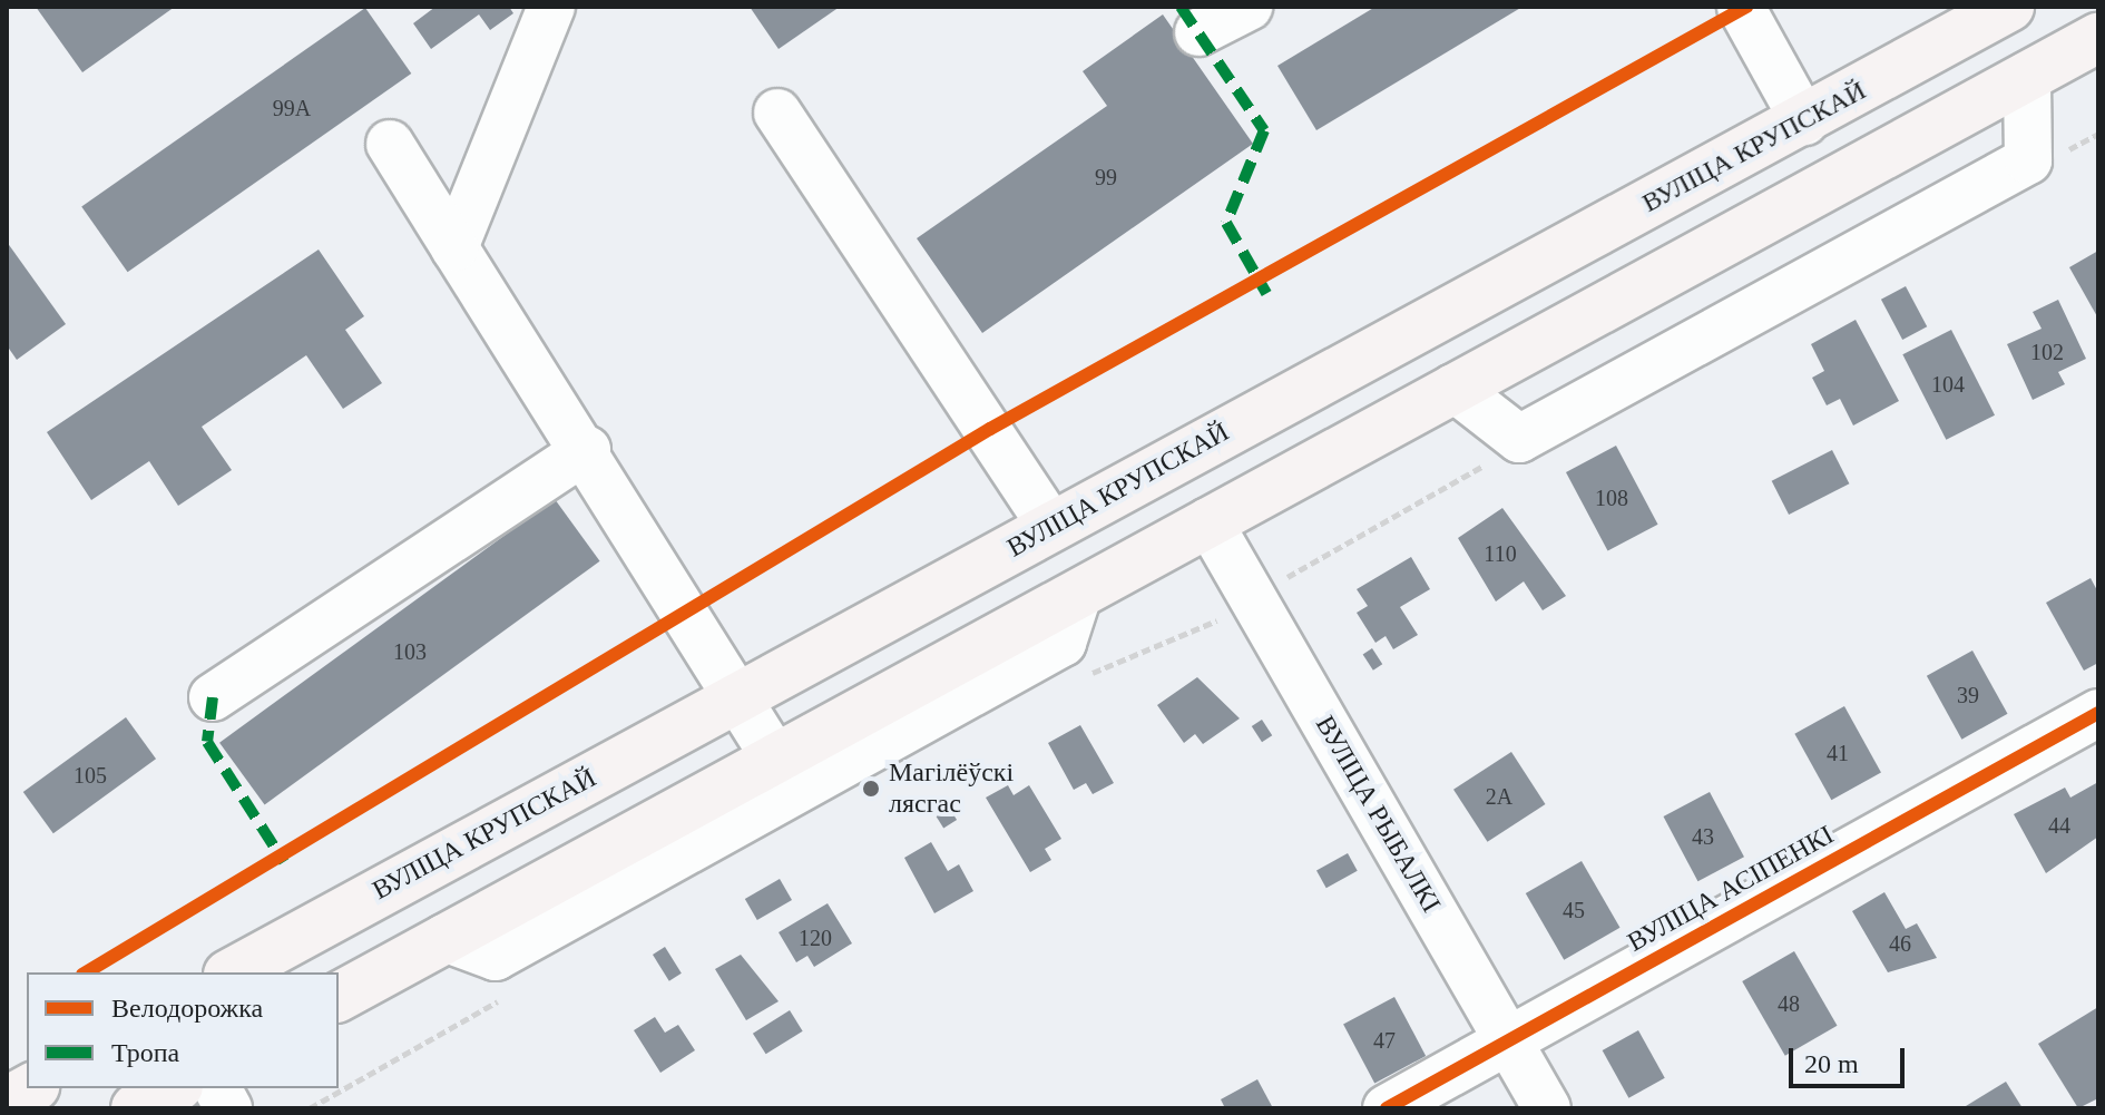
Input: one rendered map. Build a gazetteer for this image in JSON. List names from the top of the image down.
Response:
{
  "streets": {
    "main road": ["ВУЛІЦА КРУПСКАЙ"],
    "street": ["ВУЛІЦА РЫБАЛКІ", "ВУЛІЦА АСІПЕНКІ"]
  },
  "crossings": [
    ["ВУЛІЦА РЫБАЛКІ", "ВУЛІЦА АСІПЕНКІ"]
  ],
  "places": ["Магілёўскі лясгас"],
  "house_numbers": [
    "99А",
    "99",
    "102",
    "104",
    "108",
    "110",
    "103",
    "39",
    "41",
    "105",
    "2А",
    "44",
    "43",
    "45",
    "120",
    "46",
    "48",
    "47"
  ],
  "legend": ["Велодорожка", "Тропа"],
  "scale_bar": "20 m"
}
